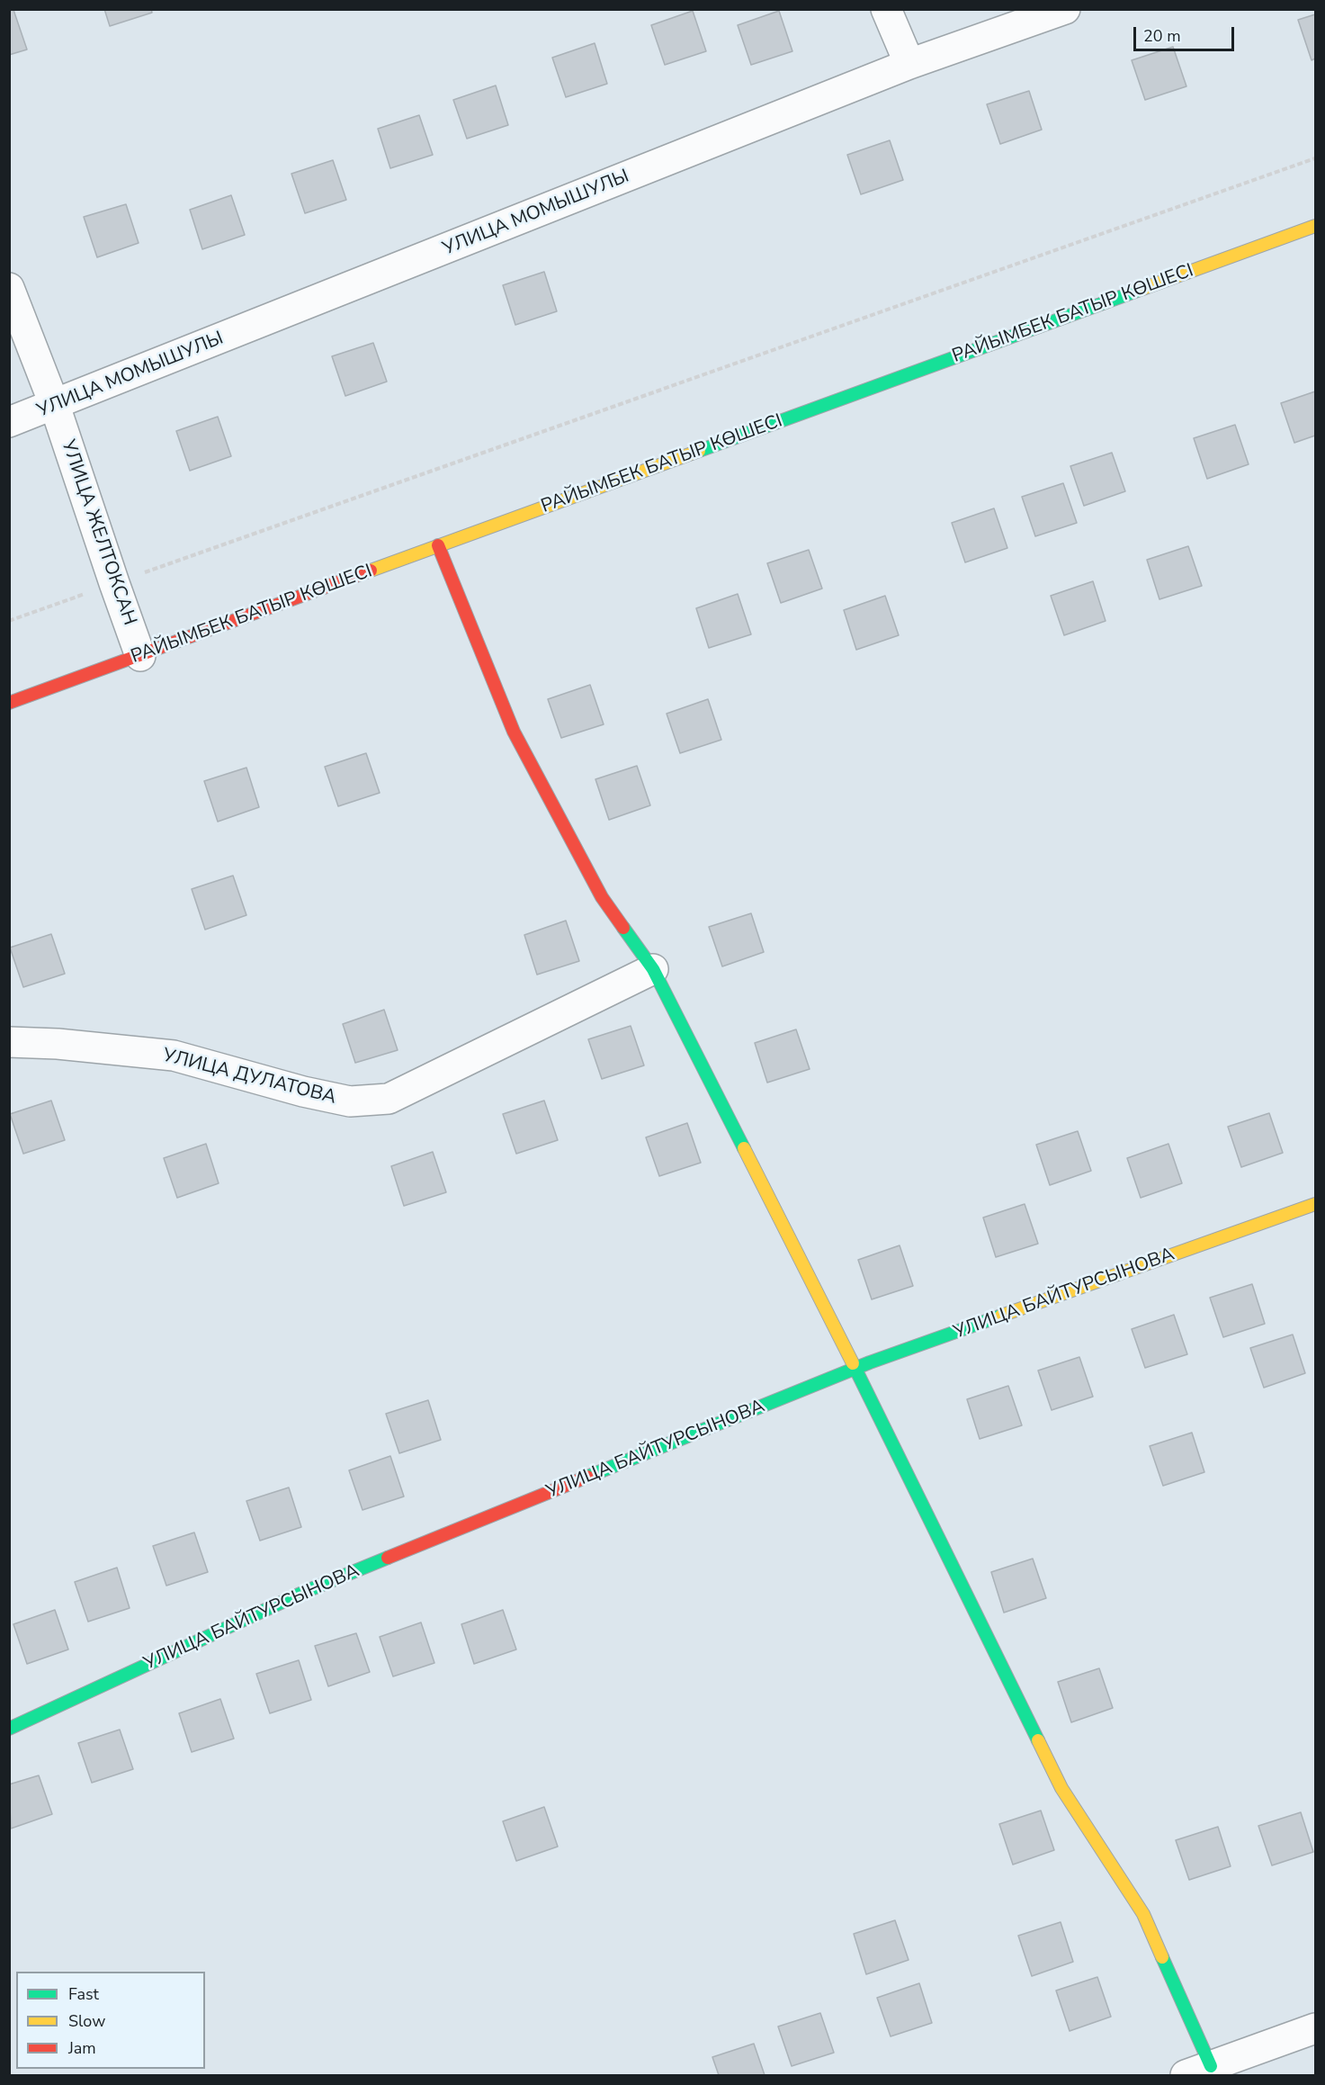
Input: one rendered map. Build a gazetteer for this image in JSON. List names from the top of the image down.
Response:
{
  "streets": {
    "street": [
      "УЛИЦА МОМЫШУЛЫ",
      "РАЙЫМБЕК БАТЫР КӨШЕСІ",
      "УЛИЦА ЖЕЛТОКСАН",
      "УЛИЦА ДУЛАТОВА",
      "УЛИЦА БАЙТУРСЫНОВА"
    ]
  },
  "crossings": [
    ["УЛИЦА МОМЫШУЛЫ", "УЛИЦА ЖЕЛТОКСАН"],
    ["РАЙЫМБЕК БАТЫР КӨШЕСІ", "УЛИЦА ЖЕЛТОКСАН"]
  ],
  "legend": ["Fast", "Slow", "Jam"],
  "scale_bar": "20 m"
}
